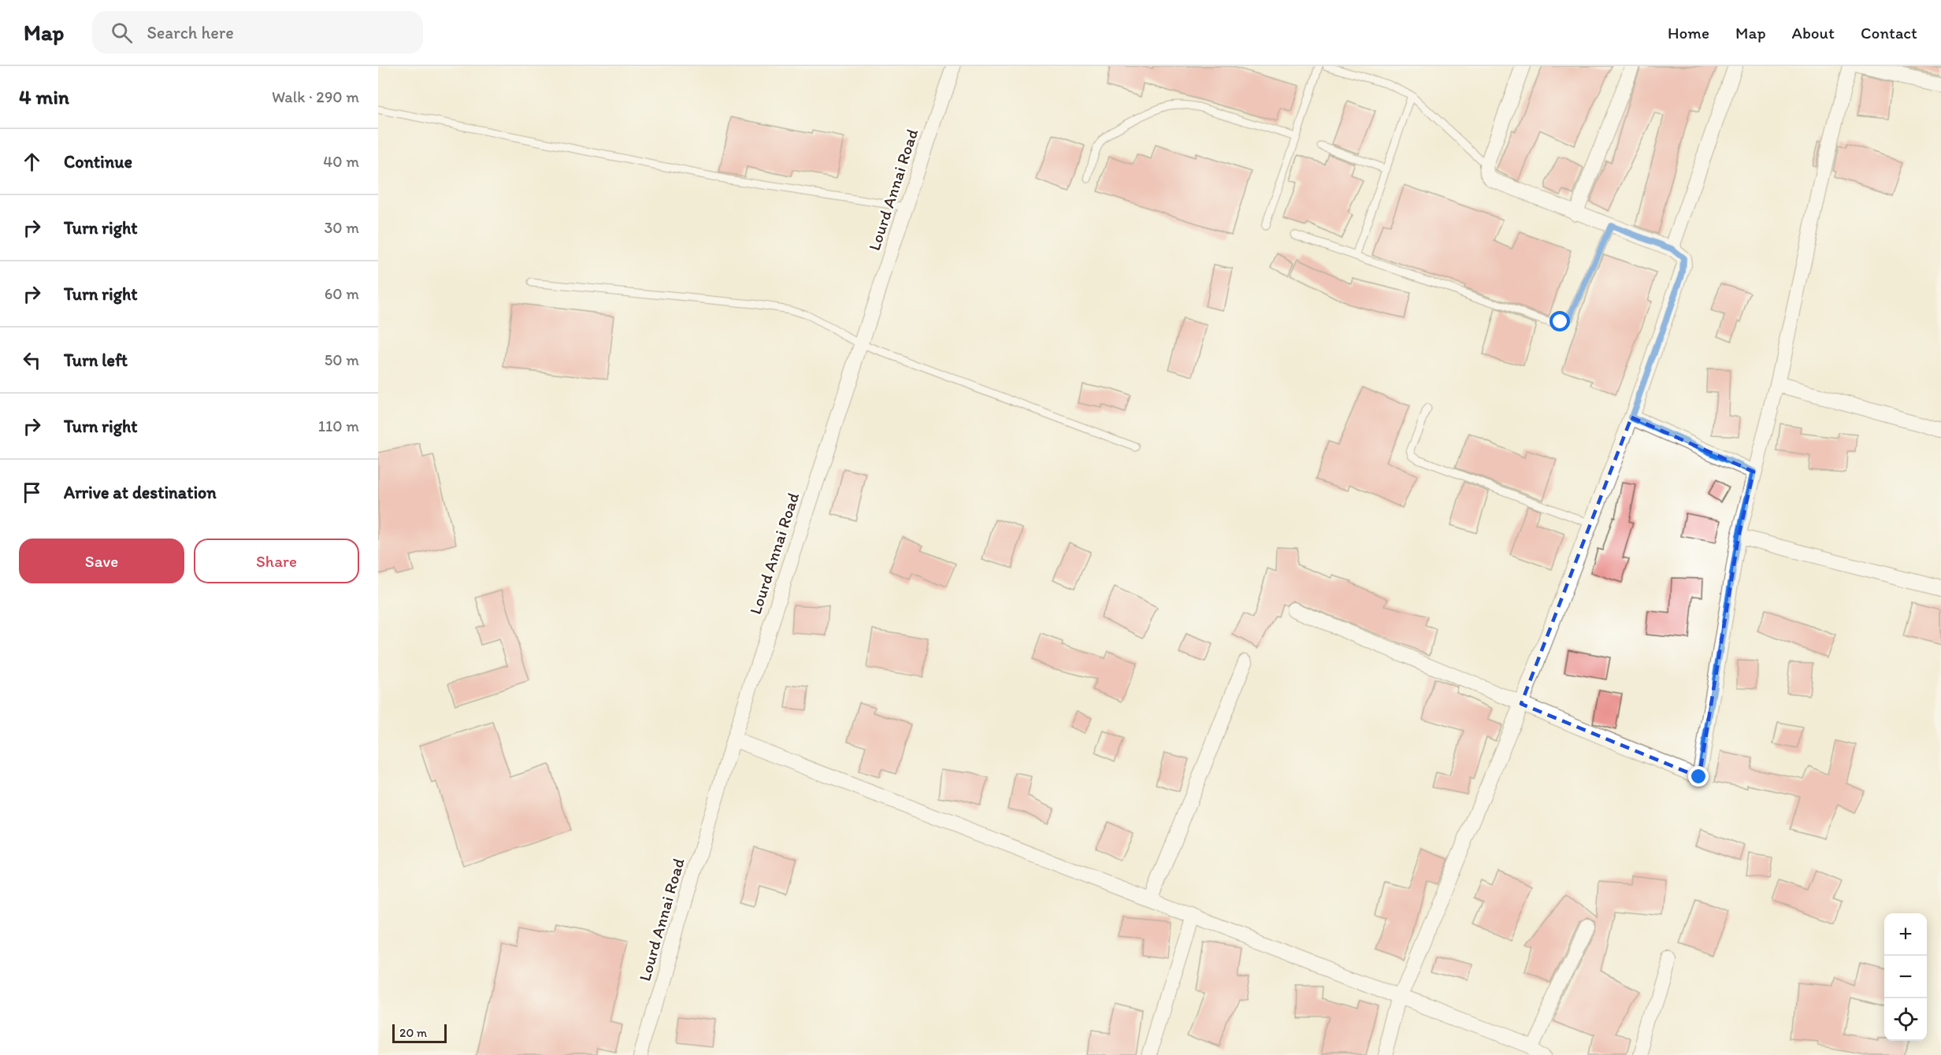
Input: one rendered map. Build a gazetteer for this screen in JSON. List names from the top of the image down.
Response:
{
  "streets": {
    "street": ["Lourd Annai Road"]
  },
  "scale_bar": "20 m",
  "page": {
    "header": "Map",
    "search": "Search here",
    "nav": [
      "Home",
      "Map",
      "About",
      "Contact"
    ],
    "heading": ["4 min", "Walk · 290 m"],
    "list": [
      ["Continue", "40 m"],
      ["Turn right", "30 m"],
      ["Turn right", "60 m"],
      ["Turn left", "50 m"],
      ["Turn right", "110 m"],
      "Arrive at destination"
    ],
    "buttons": ["Save", "Share"],
    "map_buttons": ["+", "−"],
    "scale": "20 m"
  }
}
